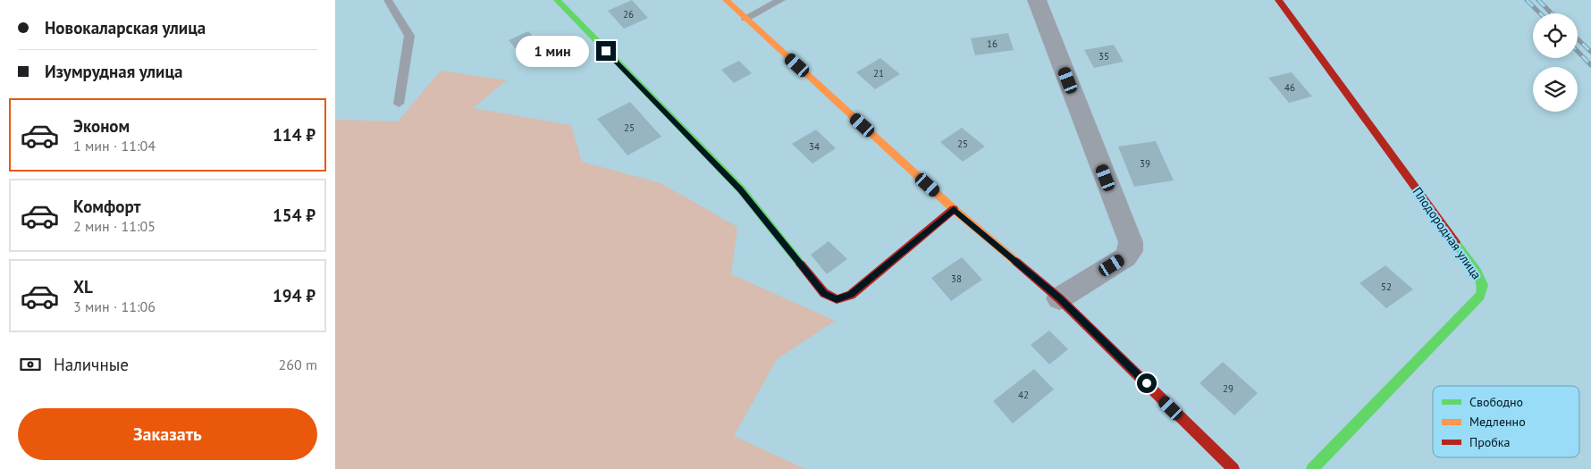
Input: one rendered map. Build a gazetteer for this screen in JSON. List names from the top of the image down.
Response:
{
  "streets": {
    "street": ["Плодородная улица"]
  },
  "house_numbers": [
    "26",
    "16",
    "35",
    "21",
    "46",
    "25",
    "25",
    "34",
    "39",
    "38",
    "52",
    "29",
    "42"
  ],
  "legend": ["Свободно", "Медленно", "Пробка"],
  "page": {
    "banner": ["Новокаларская улица", "Изумрудная улица"],
    "bubble": "1 мин",
    "list": [
      {
        "name": "Эконом",
        "note": "1 мин · 11:04",
        "value": "114 ₽"
      },
      {
        "name": "Комфорт",
        "note": "2 мин · 11:05",
        "value": "154 ₽"
      },
      {
        "name": "XL",
        "note": "3 мин · 11:06",
        "value": "194 ₽"
      }
    ],
    "pay": ["Наличные", "260 m"],
    "buttons": "Заказать"
  }
}
